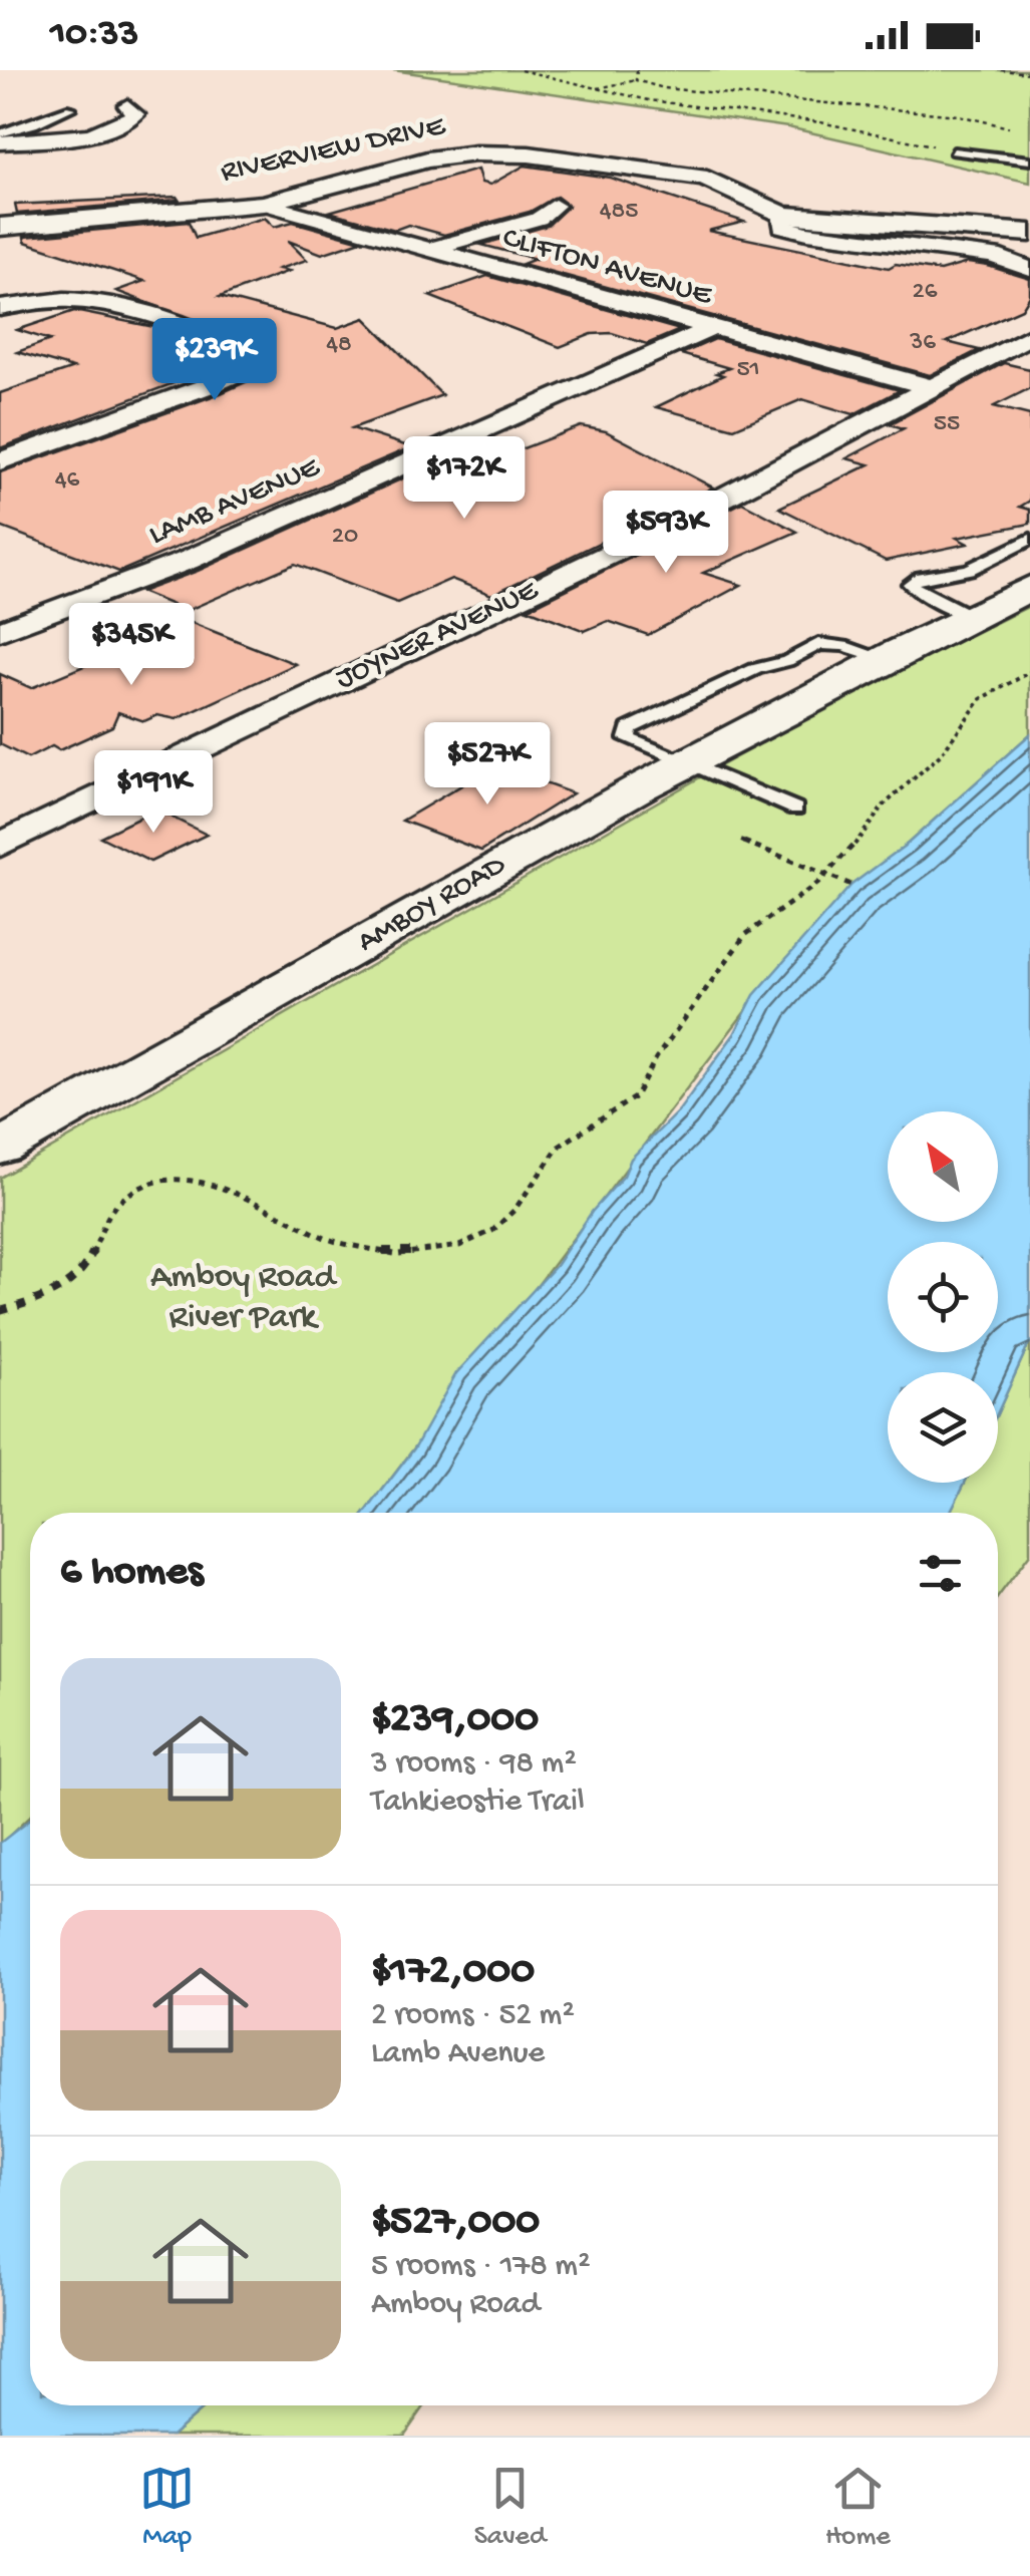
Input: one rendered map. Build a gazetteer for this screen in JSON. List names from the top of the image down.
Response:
{
  "streets": {
    "street": [
      "RIVERVIEW DRIVE",
      "CLIFTON AVENUE",
      "LAMB AVENUE",
      "JOYNER AVENUE",
      "AMBOY ROAD"
    ]
  },
  "crossings": [
    ["RIVERVIEW DRIVE", "CLIFTON AVENUE"],
    ["CLIFTON AVENUE", "LAMB AVENUE"],
    ["CLIFTON AVENUE", "JOYNER AVENUE"]
  ],
  "parks": ["Amboy Road River Park"],
  "house_numbers": [
    "485",
    "26",
    "36",
    "48",
    "51",
    "55",
    "46",
    "20"
  ],
  "north": "top left",
  "page": {
    "status": "10:33",
    "price": [
      "$239K",
      "$172K",
      "$593K",
      "$345K",
      "$527K",
      "$191K"
    ],
    "heading": "6 homes",
    "list": [
      {
        "name": "$239,000",
        "note": "3 rooms · 98 m² · Tahkieostie Trail"
      },
      {
        "name": "$172,000",
        "note": "2 rooms · 52 m² · Lamb Avenue"
      },
      {
        "name": "$527,000",
        "note": "5 rooms · 178 m² · Amboy Road"
      }
    ],
    "tabs": ["Map", "Saved", "Home"]
  }
}
